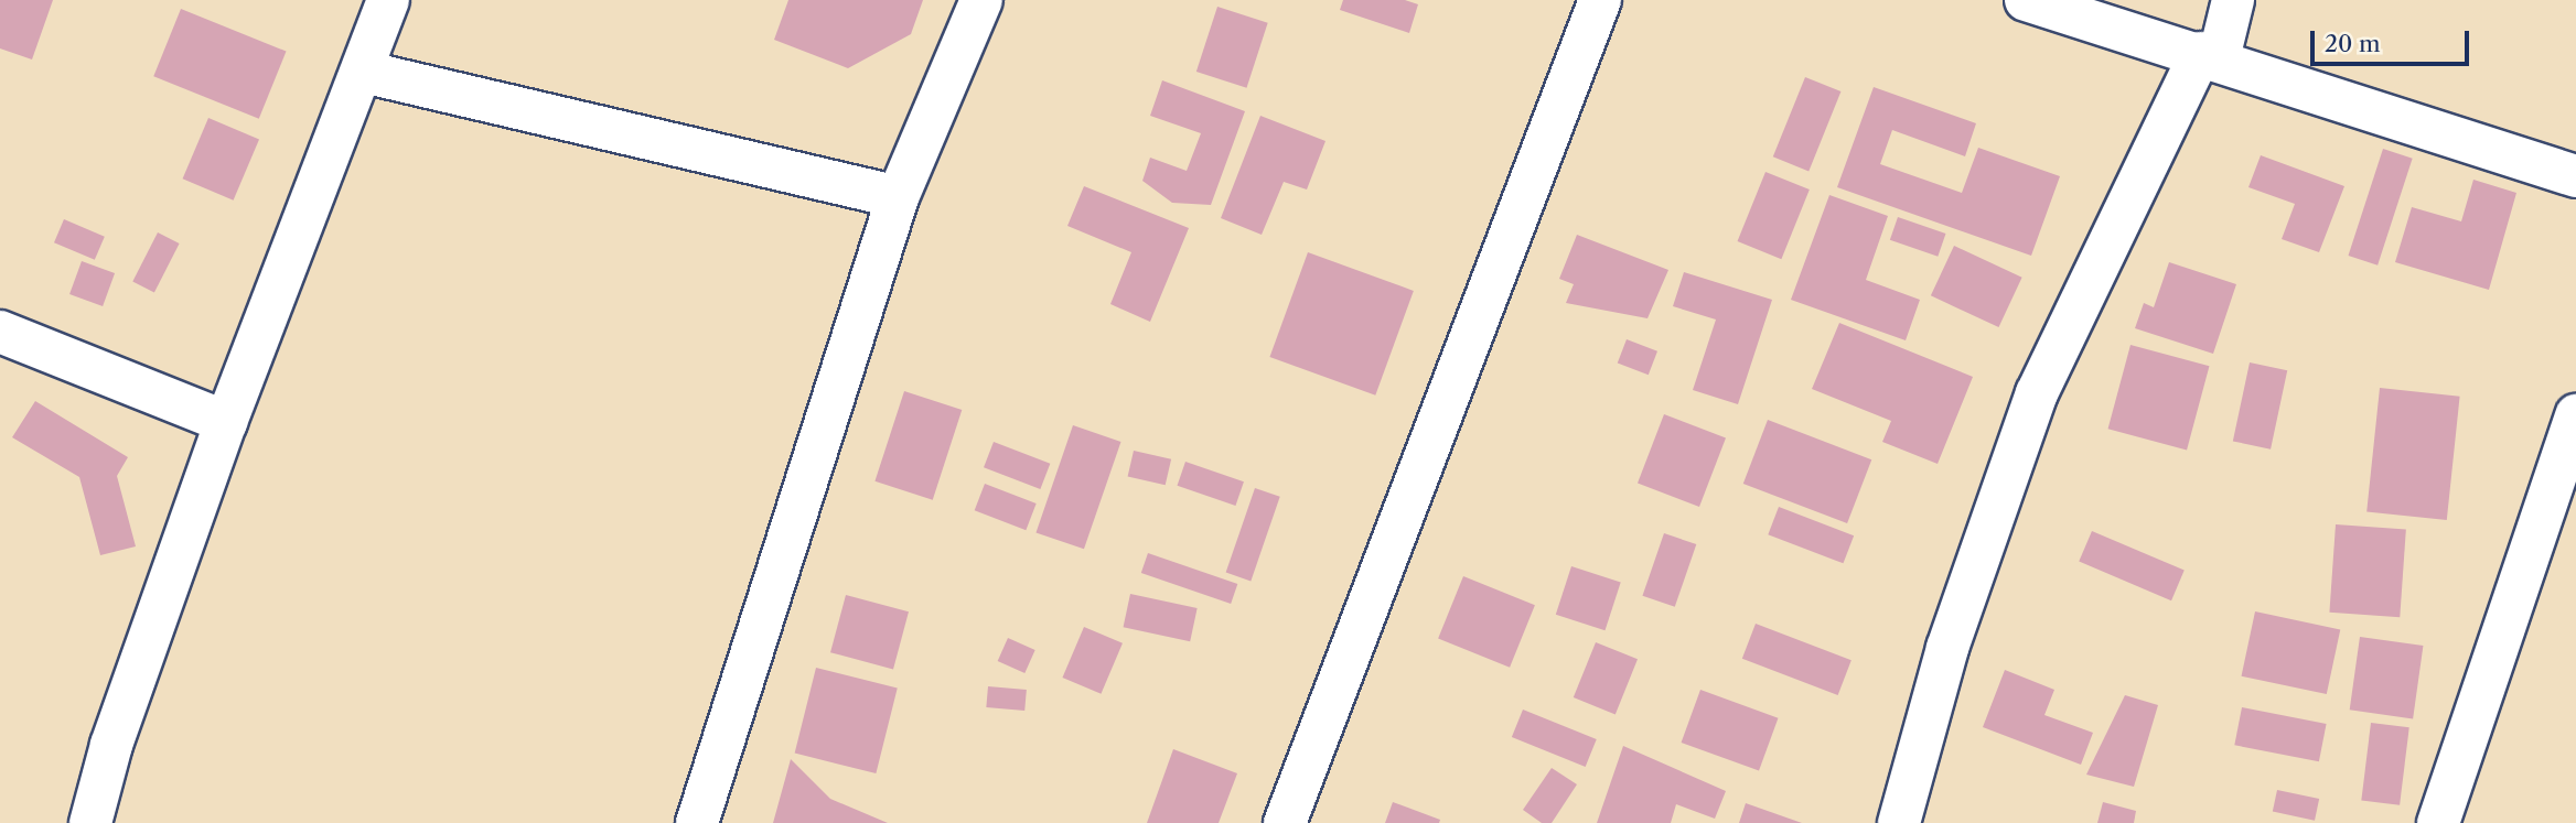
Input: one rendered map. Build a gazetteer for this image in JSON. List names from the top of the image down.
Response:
{
  "scale_bar": "20 m"
}
